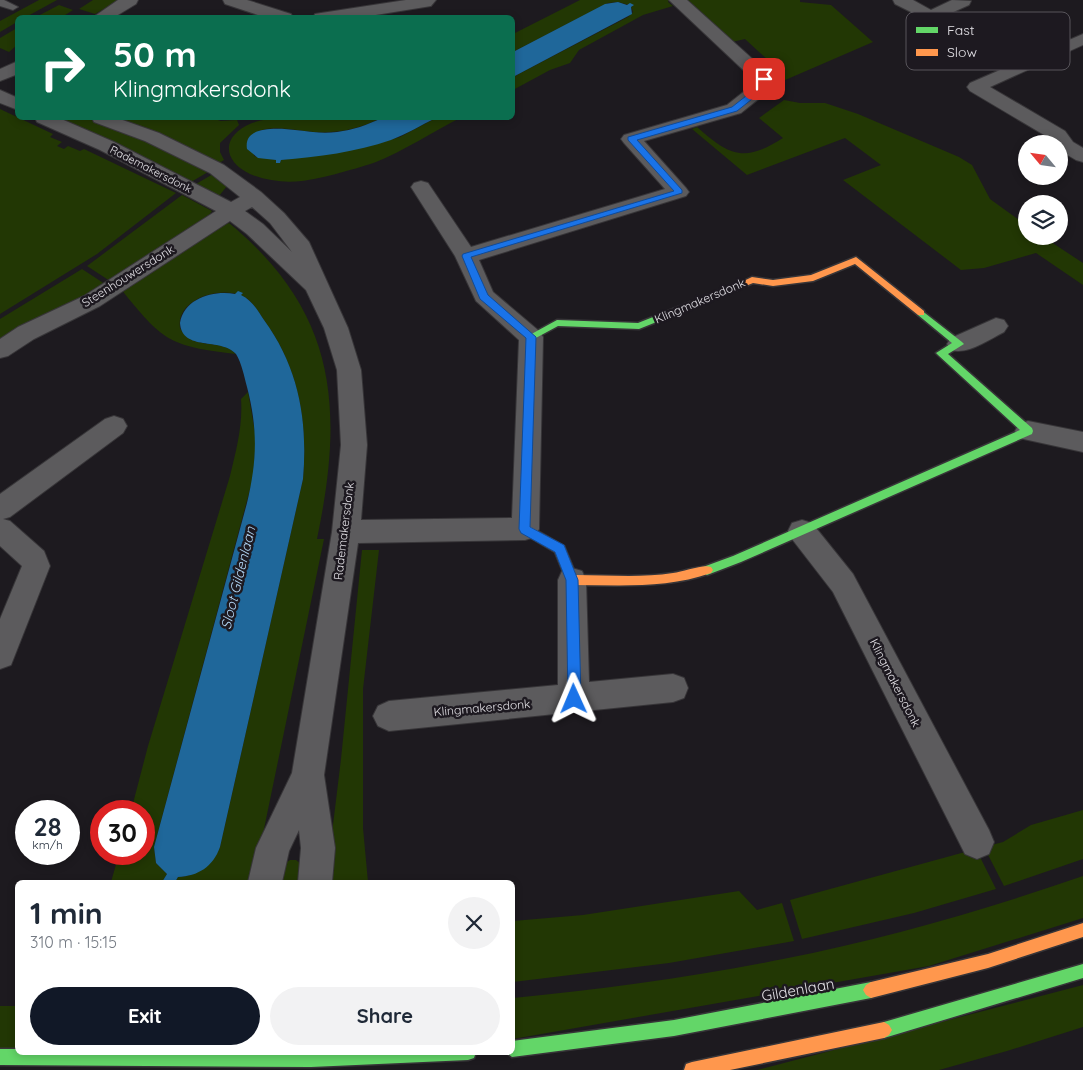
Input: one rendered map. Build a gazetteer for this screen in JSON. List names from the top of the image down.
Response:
{
  "streets": {
    "street": [
      "Rademakersdonk",
      "Steenhouwersdonk",
      "Klingmakersdonk",
      "Gildenlaan"
    ]
  },
  "crossings": [
    ["Rademakersdonk", "Steenhouwersdonk"]
  ],
  "water": ["Sloot Gildenlaan"],
  "legend": ["Fast", "Slow"],
  "north": "top left",
  "page": {
    "turn": ["50 m", "Klingmakersdonk"],
    "speed": "28 km/h",
    "limit": "30",
    "heading": ["1 min", "310 m · 15:15"],
    "buttons": ["Exit", "Share"]
  }
}
